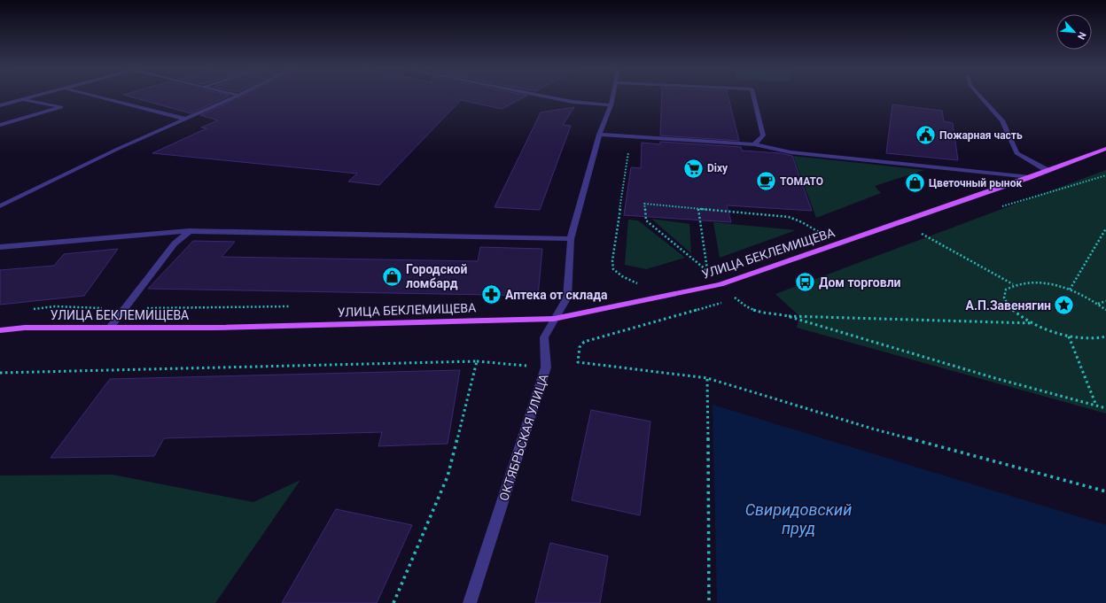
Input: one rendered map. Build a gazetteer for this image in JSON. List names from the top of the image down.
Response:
{
  "streets": {
    "main road": ["УЛИЦА БЕКЛЕМИЩЕВА"],
    "street": ["ОКТЯБРЬСКАЯ УЛИЦА"]
  },
  "crossings": [
    ["УЛИЦА БЕКЛЕМИЩЕВА", "ОКТЯБРЬСКАЯ УЛИЦА"]
  ],
  "water": ["Свиридовский пруд"],
  "places": {
    "public building": ["Пожарная часть"],
    "supermarket": ["Dixy"],
    "cafe": ["ТОМАТО"],
    "shop": ["Цветочный рынок", "Городской ломбард"],
    "bus stop": ["Дом торговли"],
    "pharmacy": ["Аптека от склада"],
    "place": ["А.П.Завенягин"]
  },
  "north": "bottom right"
}
